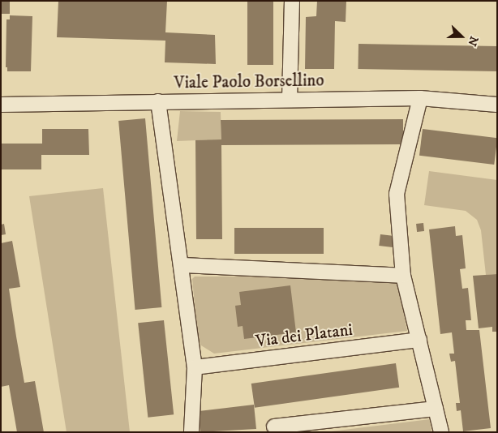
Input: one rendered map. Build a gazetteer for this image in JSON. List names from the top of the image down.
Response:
{
  "streets": {
    "street": ["Viale Paolo Borsellino", "Via dei Platani"]
  },
  "north": "right"
}
